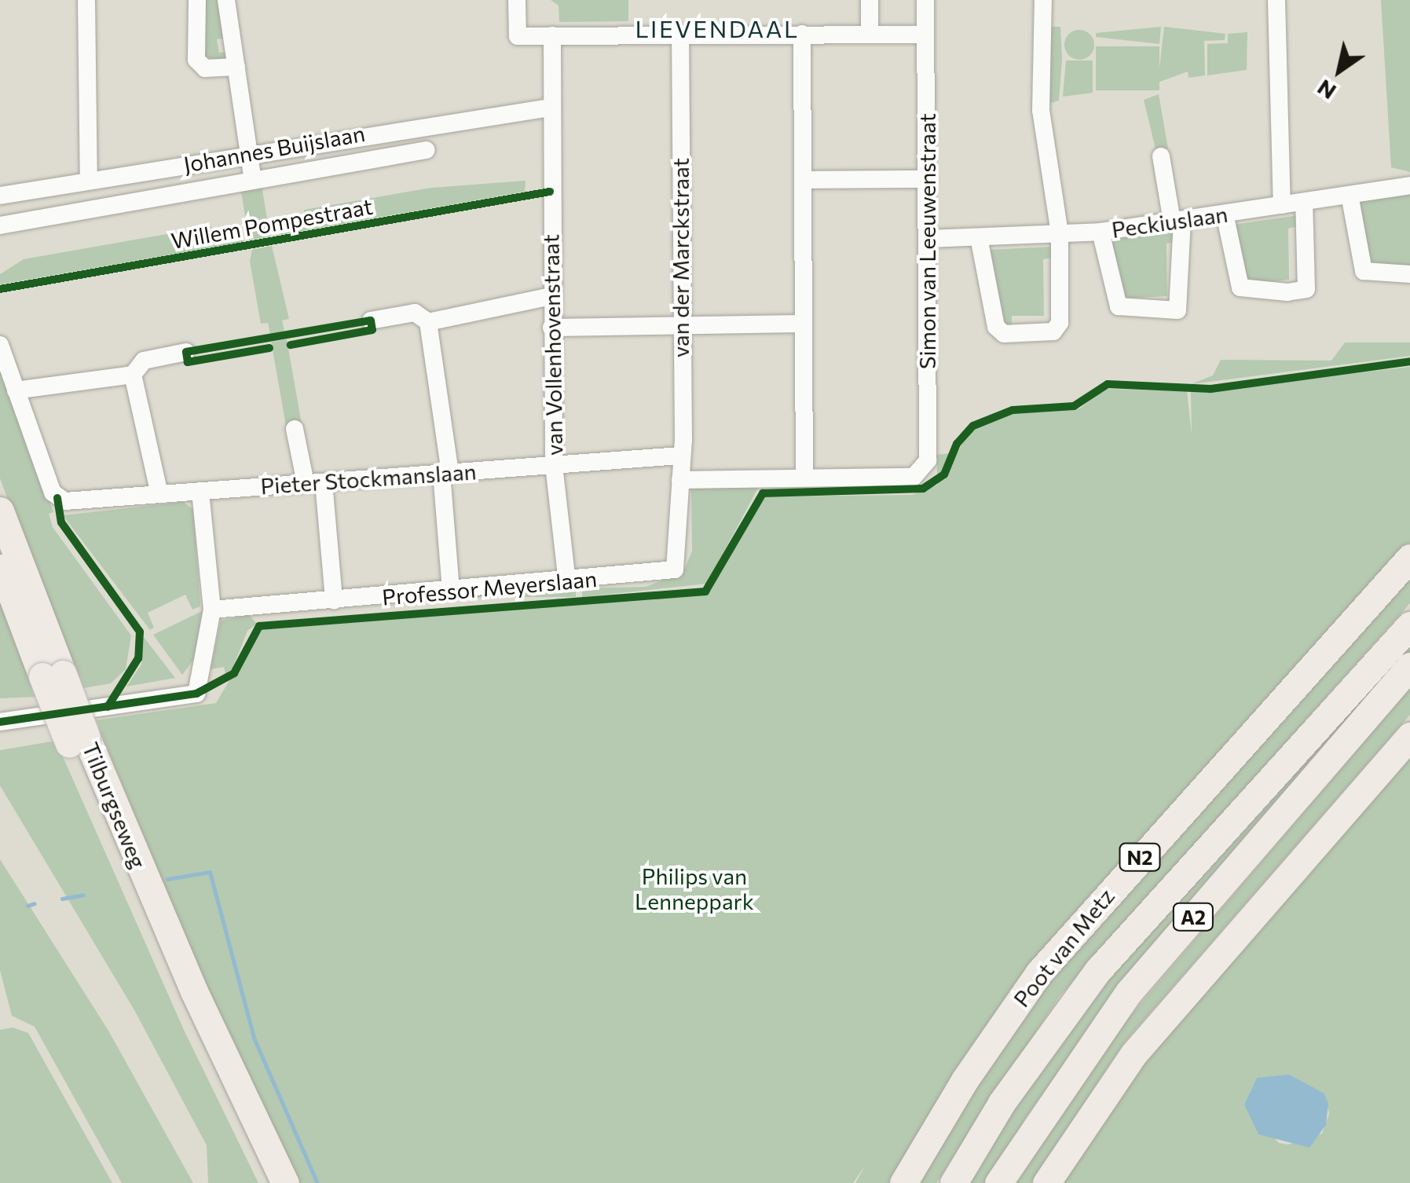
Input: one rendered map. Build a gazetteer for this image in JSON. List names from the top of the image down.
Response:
{
  "streets": {
    "highway": [
      "Tilburgseweg",
      "N2",
      "A2",
      "Poot van Metz"
    ],
    "street": [
      "Johannes Buijslaan",
      "Peckiuslaan",
      "Simon van Leeuwenstraat",
      "van der Marckstraat",
      "van Vollenhovenstraat",
      "Pieter Stockmanslaan",
      "Professor Meyerslaan"
    ],
    "cycle path": ["Willem Pompestraat"]
  },
  "crossings": [
    ["Johannes Buijslaan", "van Vollenhovenstraat"],
    ["Peckiuslaan", "Simon van Leeuwenstraat"],
    ["van der Marckstraat", "Pieter Stockmanslaan"],
    ["van der Marckstraat", "Professor Meyerslaan"],
    ["van Vollenhovenstraat", "Pieter Stockmanslaan"],
    ["van Vollenhovenstraat", "Professor Meyerslaan"]
  ],
  "districts": ["LIEVENDAAL"],
  "parks": ["Philips van Lenneppark"],
  "north": "bottom left"
}
